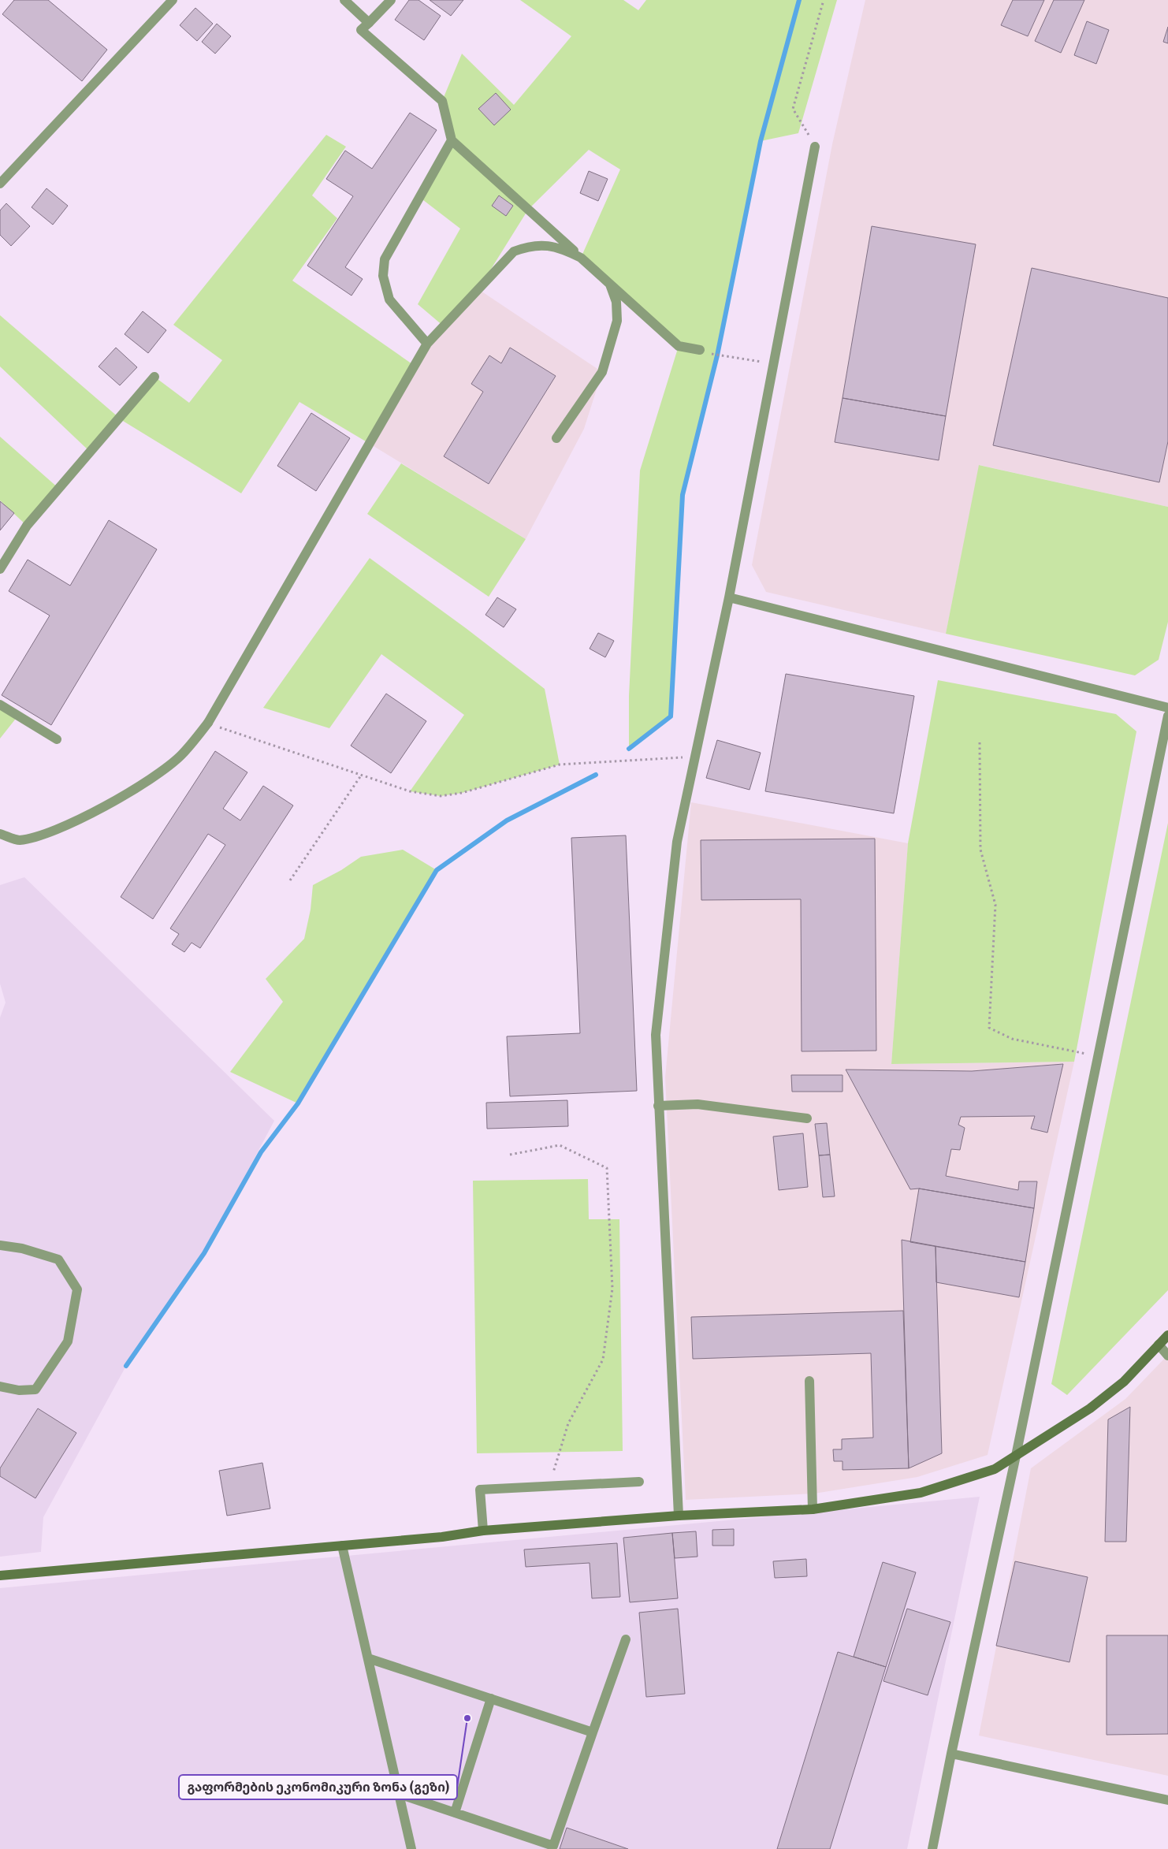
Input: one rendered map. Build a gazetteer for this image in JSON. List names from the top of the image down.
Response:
{
  "places": ["გაფორმების ეკონომიკური ზონა (გეზი)"]
}
